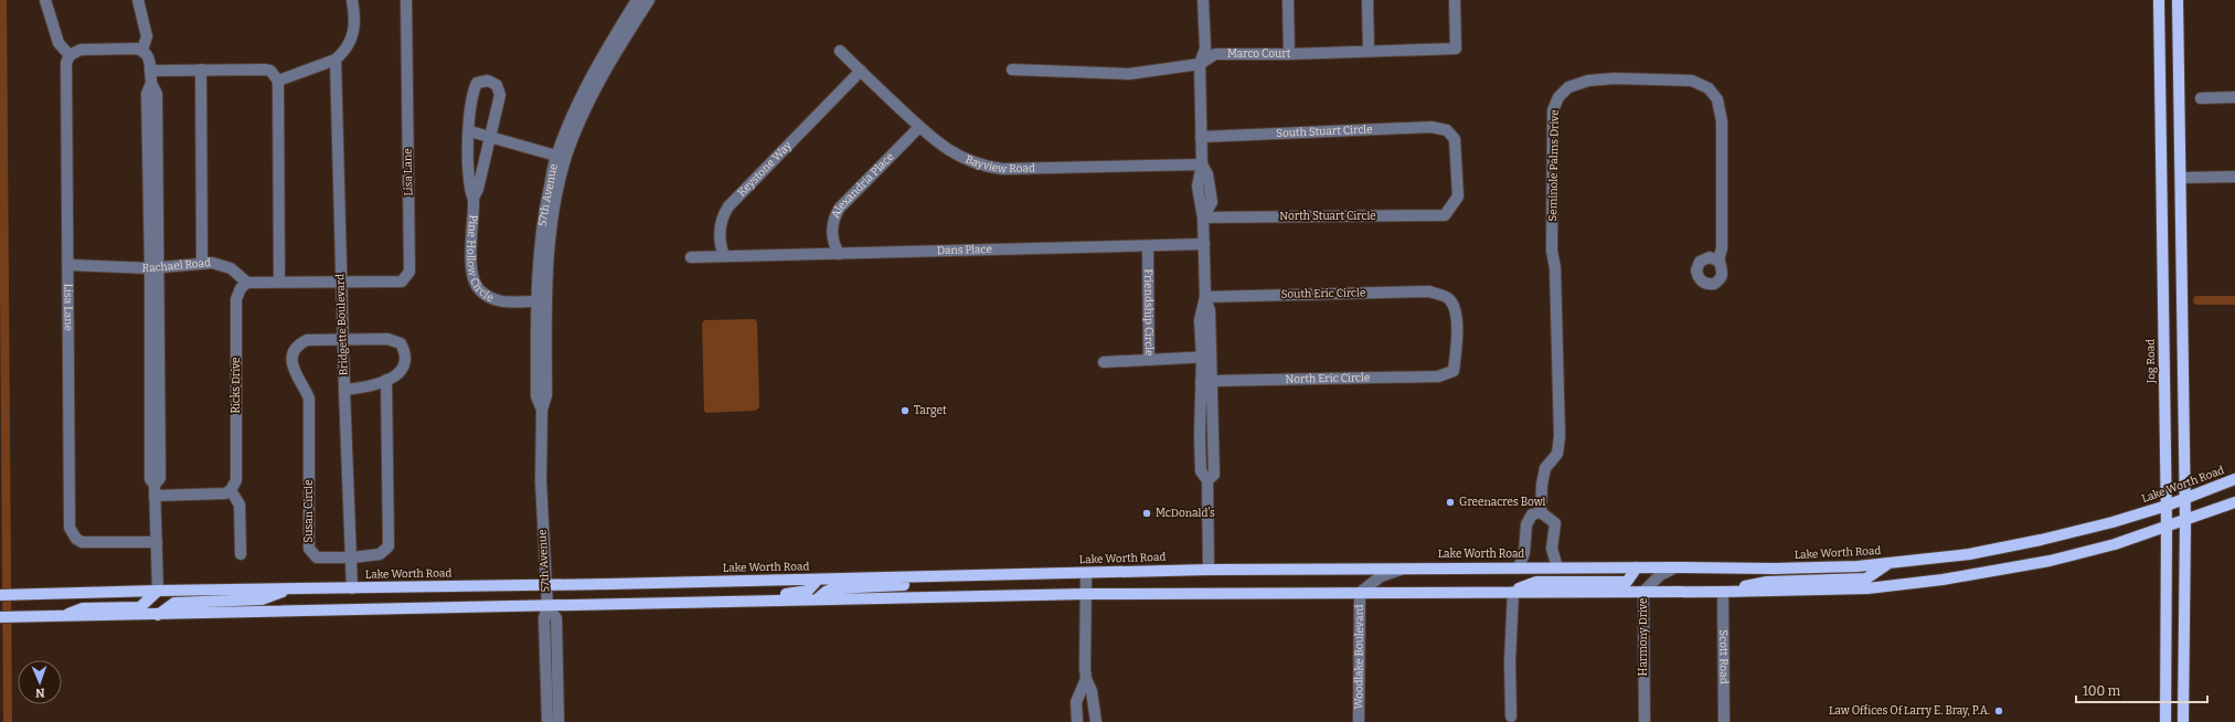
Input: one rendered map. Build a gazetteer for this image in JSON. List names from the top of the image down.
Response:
{
  "streets": {
    "main road": ["Jog Road", "Lake Worth Road"],
    "street": [
      "Marco Court",
      "South Stuart Circle",
      "Bayview Road",
      "Seminole Palms Drive",
      "Keystone Way",
      "Lisa Lane",
      "Alexandria Place",
      "57th Avenue",
      "North Stuart Circle",
      "Dans Place",
      "Pine Hollow Circle",
      "Rachael Road",
      "South Eric Circle",
      "Friendship Circle",
      "Bridgette Boulevard",
      "North Eric Circle",
      "Ricks Drive",
      "Susan Circle",
      "Harmony Drive",
      "Woodlake Boulevard",
      "Scott Road"
    ]
  },
  "crossings": [
    ["South Stuart Circle", "North Stuart Circle"],
    ["Bayview Road", "Keystone Way"],
    ["Bayview Road", "Alexandria Place"],
    ["Keystone Way", "Dans Place"],
    ["Lisa Lane", "Rachael Road"],
    ["Lisa Lane", "Bridgette Boulevard"],
    ["Alexandria Place", "Dans Place"],
    ["57th Avenue", "Pine Hollow Circle"],
    ["57th Avenue", "Lake Worth Road"],
    ["Dans Place", "Friendship Circle"],
    ["Rachael Road", "Ricks Drive"],
    ["South Eric Circle", "North Eric Circle"],
    ["Bridgette Boulevard", "Lake Worth Road"],
    ["Bridgette Boulevard", "Susan Circle"],
    ["Jog Road", "Lake Worth Road"],
    ["Lake Worth Road", "Harmony Drive"],
    ["Lake Worth Road", "Woodlake Boulevard"]
  ],
  "places": [
    "Target",
    "Greenacres Bowl",
    "McDonald's",
    "Law Offices Of Larry E. Bray, P.A."
  ],
  "scale_bar": "100 m",
  "north": "bottom"
}
